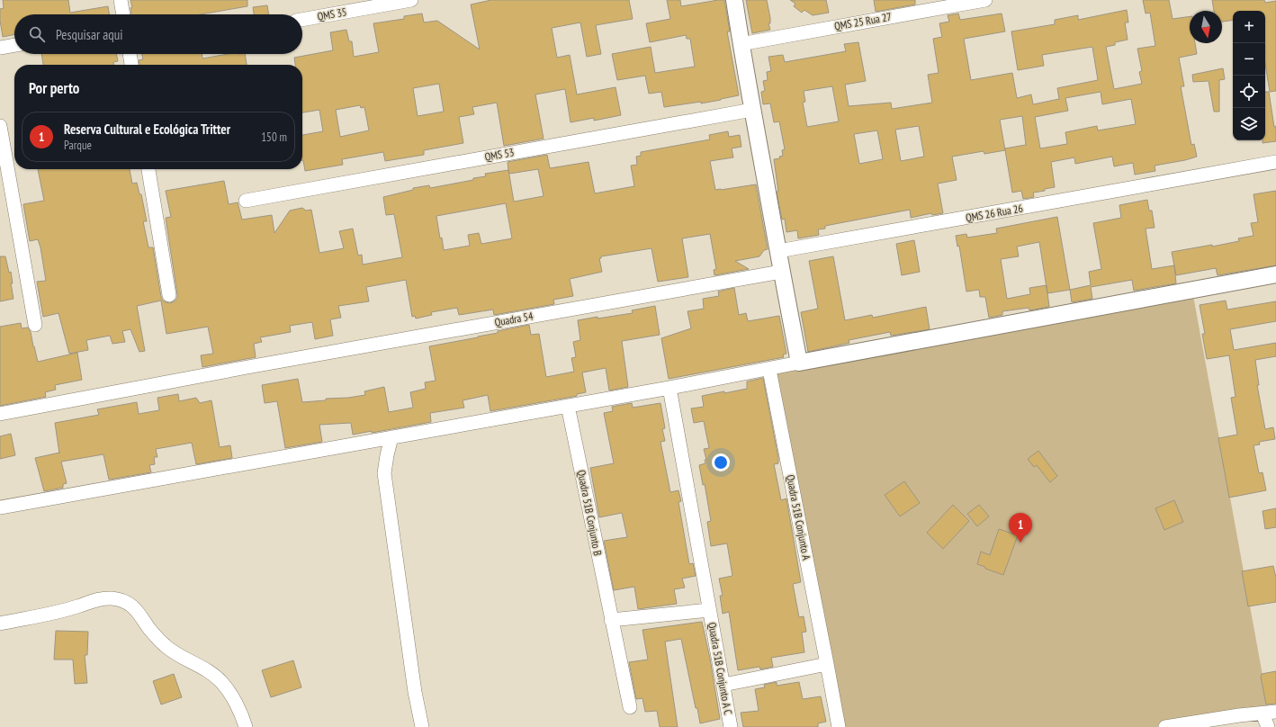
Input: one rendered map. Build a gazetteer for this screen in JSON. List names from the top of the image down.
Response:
{
  "streets": {
    "street": [
      "QMS 35",
      "QMS 25 Rua 27",
      "QMS 53",
      "QMS 26 Rua 26",
      "Quadra 54",
      "Quadra 51B Conjunto B",
      "Quadra 51B Conjunto A",
      "Quadra 51B Conjunto A C"
    ]
  },
  "north": "bottom",
  "page": {
    "map_buttons": ["+", "−"],
    "search": "Pesquisar aqui",
    "heading": "Por perto",
    "list": [
      {
        "mark": "1",
        "name": "Reserva Cultural e Ecológica Tritter",
        "note": "Parque",
        "value": "150 m"
      }
    ],
    "pins": "1"
  }
}
